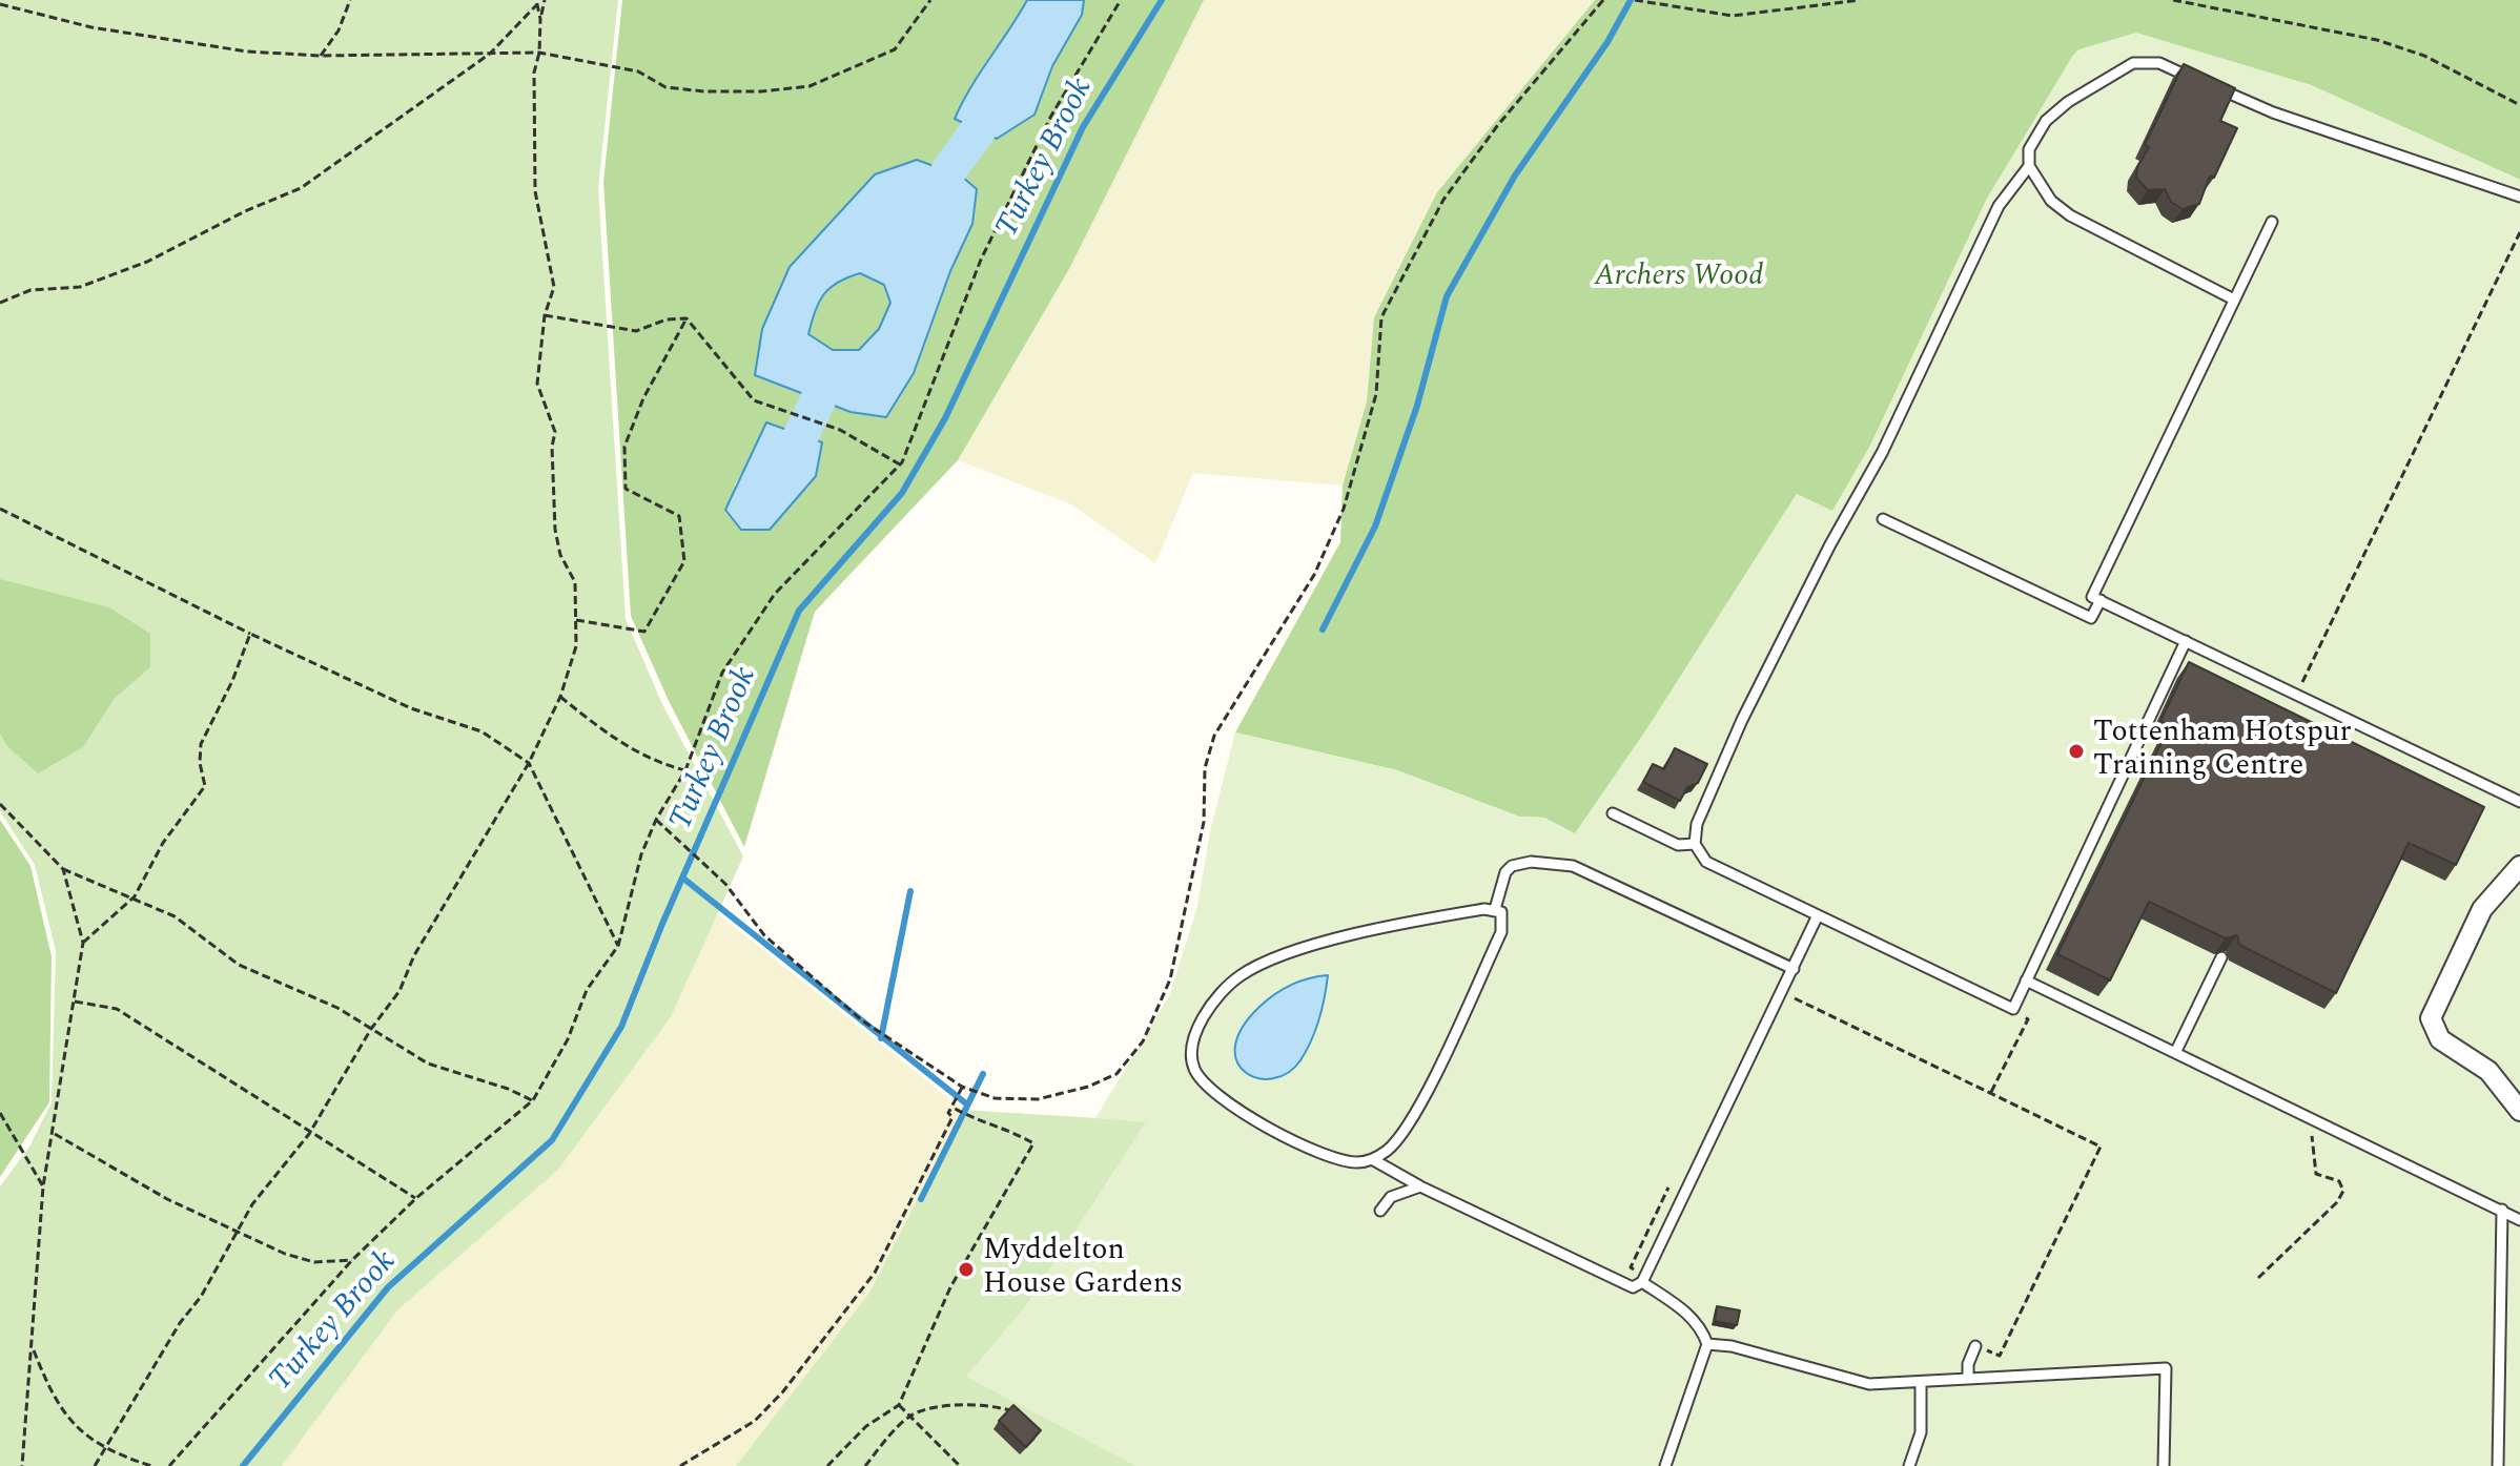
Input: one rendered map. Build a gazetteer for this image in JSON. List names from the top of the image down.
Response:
{
  "water": ["Turkey Brook"],
  "parks": ["Archers Wood"],
  "places": ["Tottenham Hotspur Training Centre", "Myddelton House Gardens"]
}
